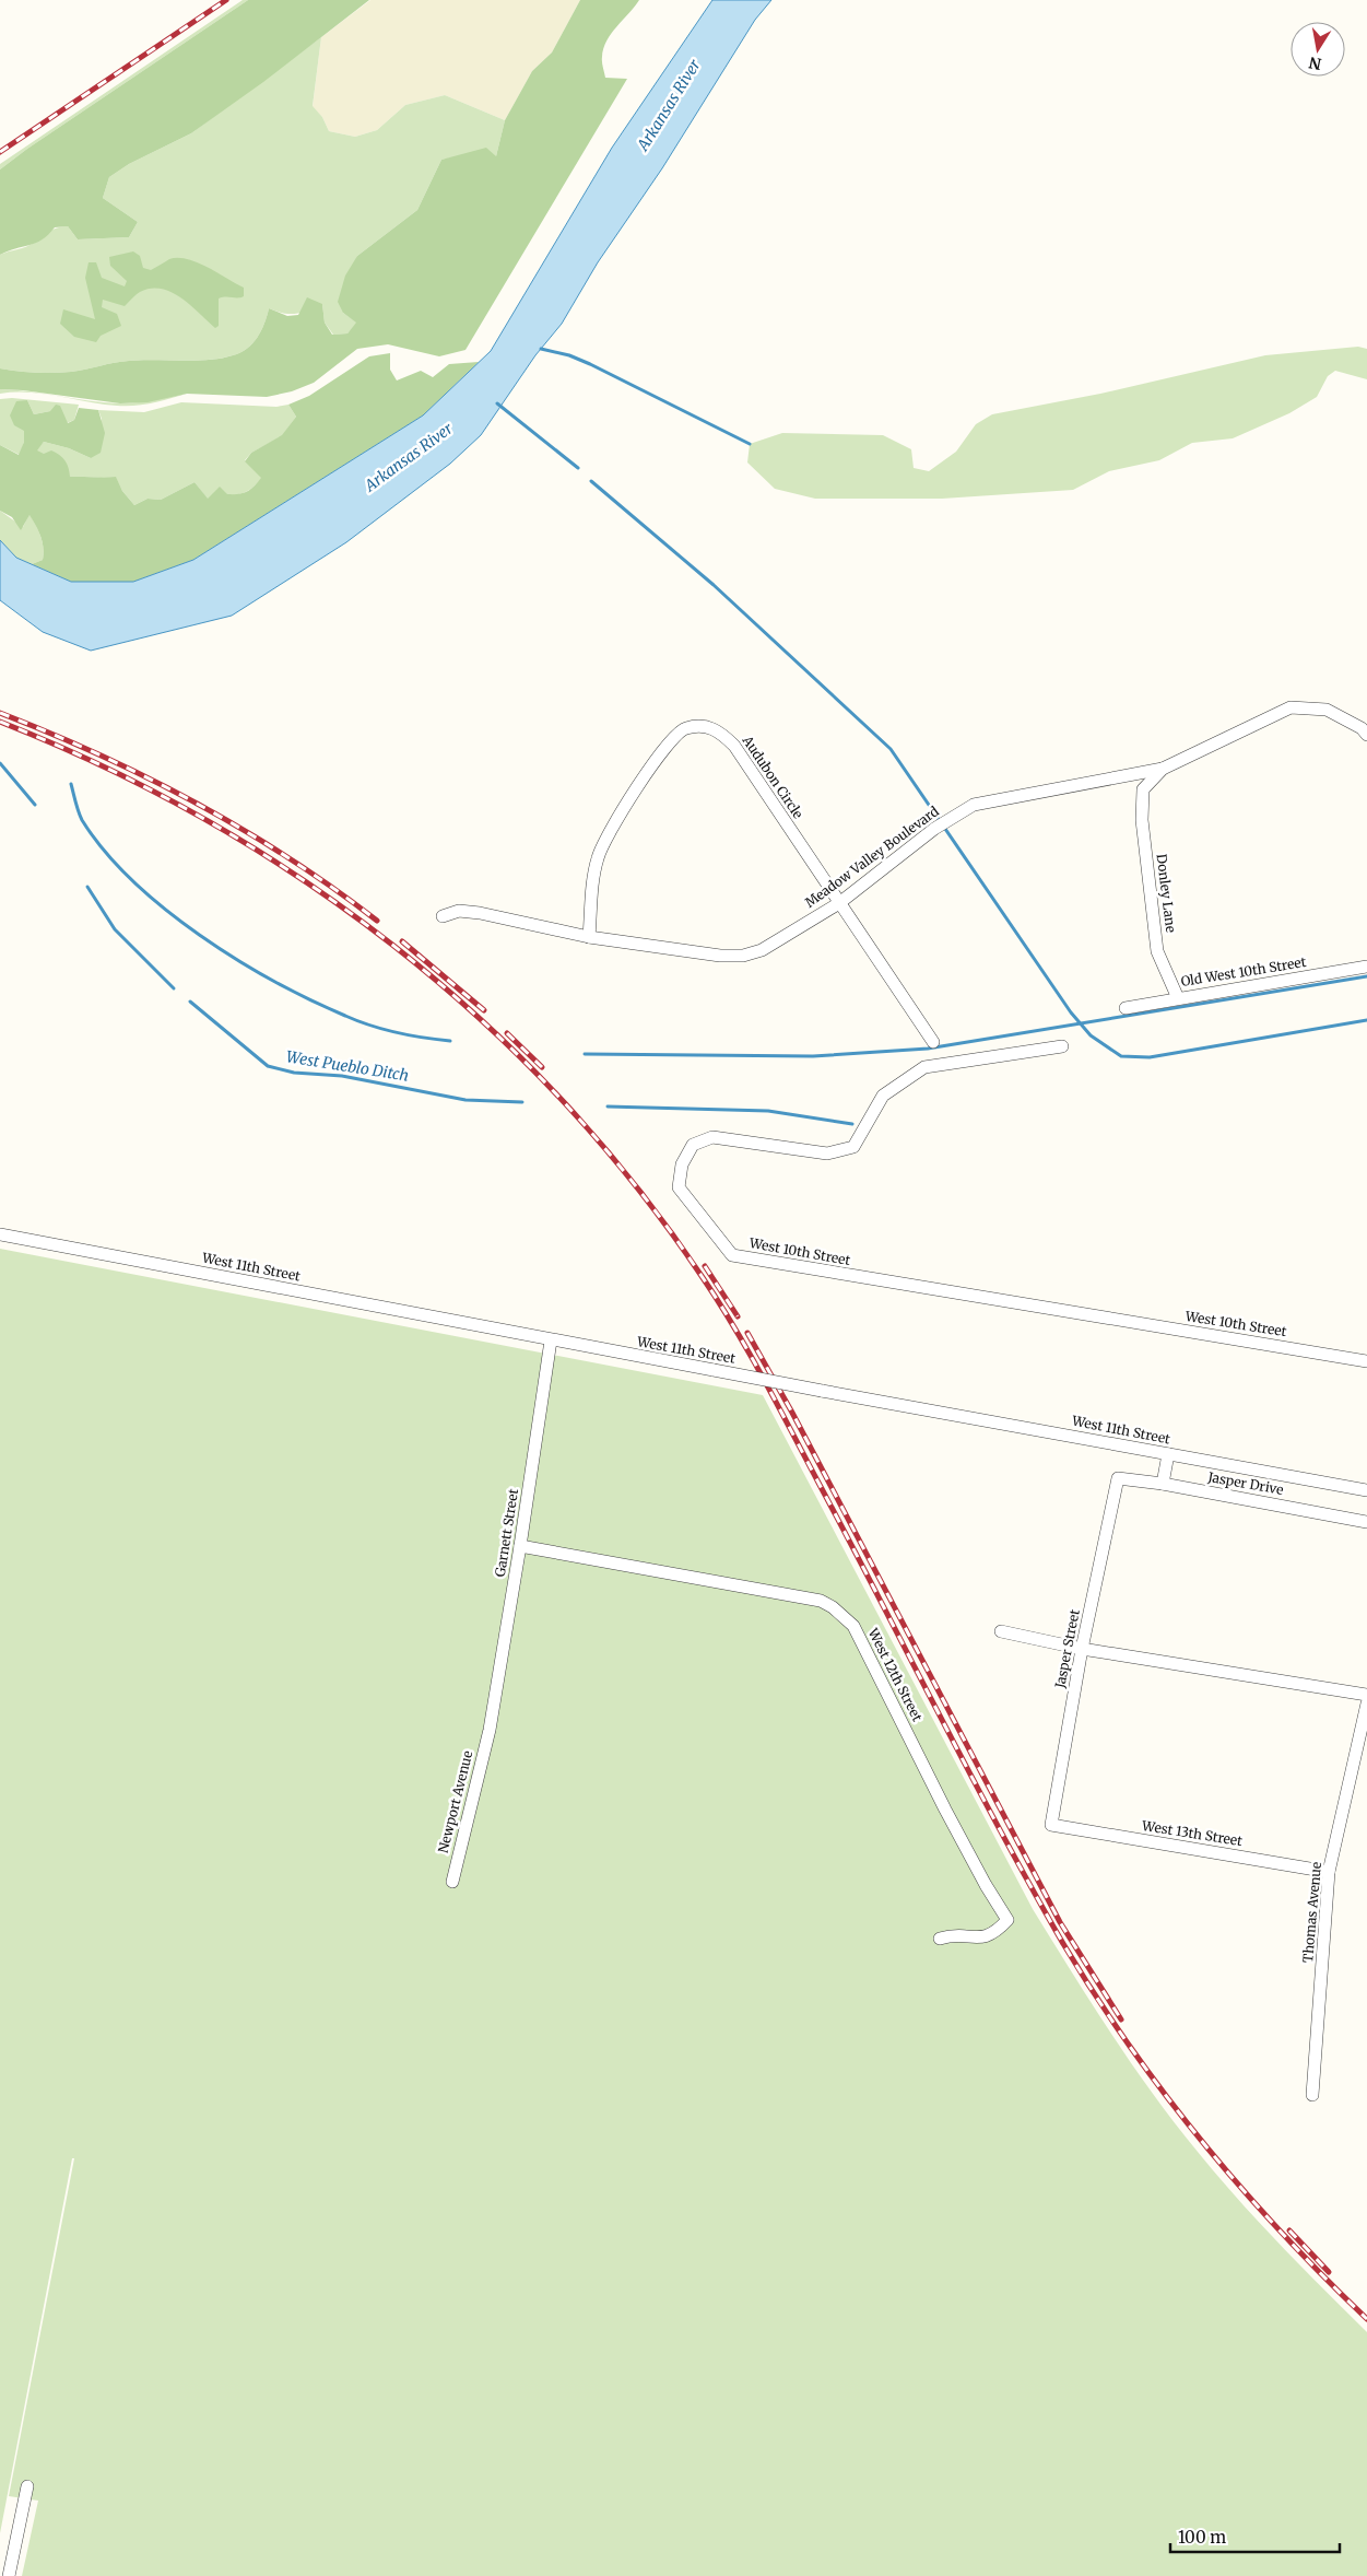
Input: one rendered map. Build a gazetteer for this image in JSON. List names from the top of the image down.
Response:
{
  "streets": {
    "street": [
      "Audubon Circle",
      "Meadow Valley Boulevard",
      "Donley Lane",
      "Old West 10th Street",
      "West 10th Street",
      "West 11th Street",
      "Jasper Drive",
      "Garnett Street",
      "Jasper Street",
      "West 12th Street",
      "Newport Avenue",
      "West 13th Street",
      "Thomas Avenue"
    ]
  },
  "crossings": [
    ["Audubon Circle", "Meadow Valley Boulevard"],
    ["Meadow Valley Boulevard", "Donley Lane"],
    ["Donley Lane", "Old West 10th Street"],
    ["West 11th Street", "Garnett Street"],
    ["Jasper Drive", "Jasper Street"],
    ["Garnett Street", "West 12th Street"],
    ["Garnett Street", "Newport Avenue"],
    ["Jasper Street", "West 13th Street"],
    ["West 13th Street", "Thomas Avenue"]
  ],
  "water": ["Arkansas River", "West Pueblo Ditch"],
  "scale_bar": "100 m",
  "north": "bottom"
}
